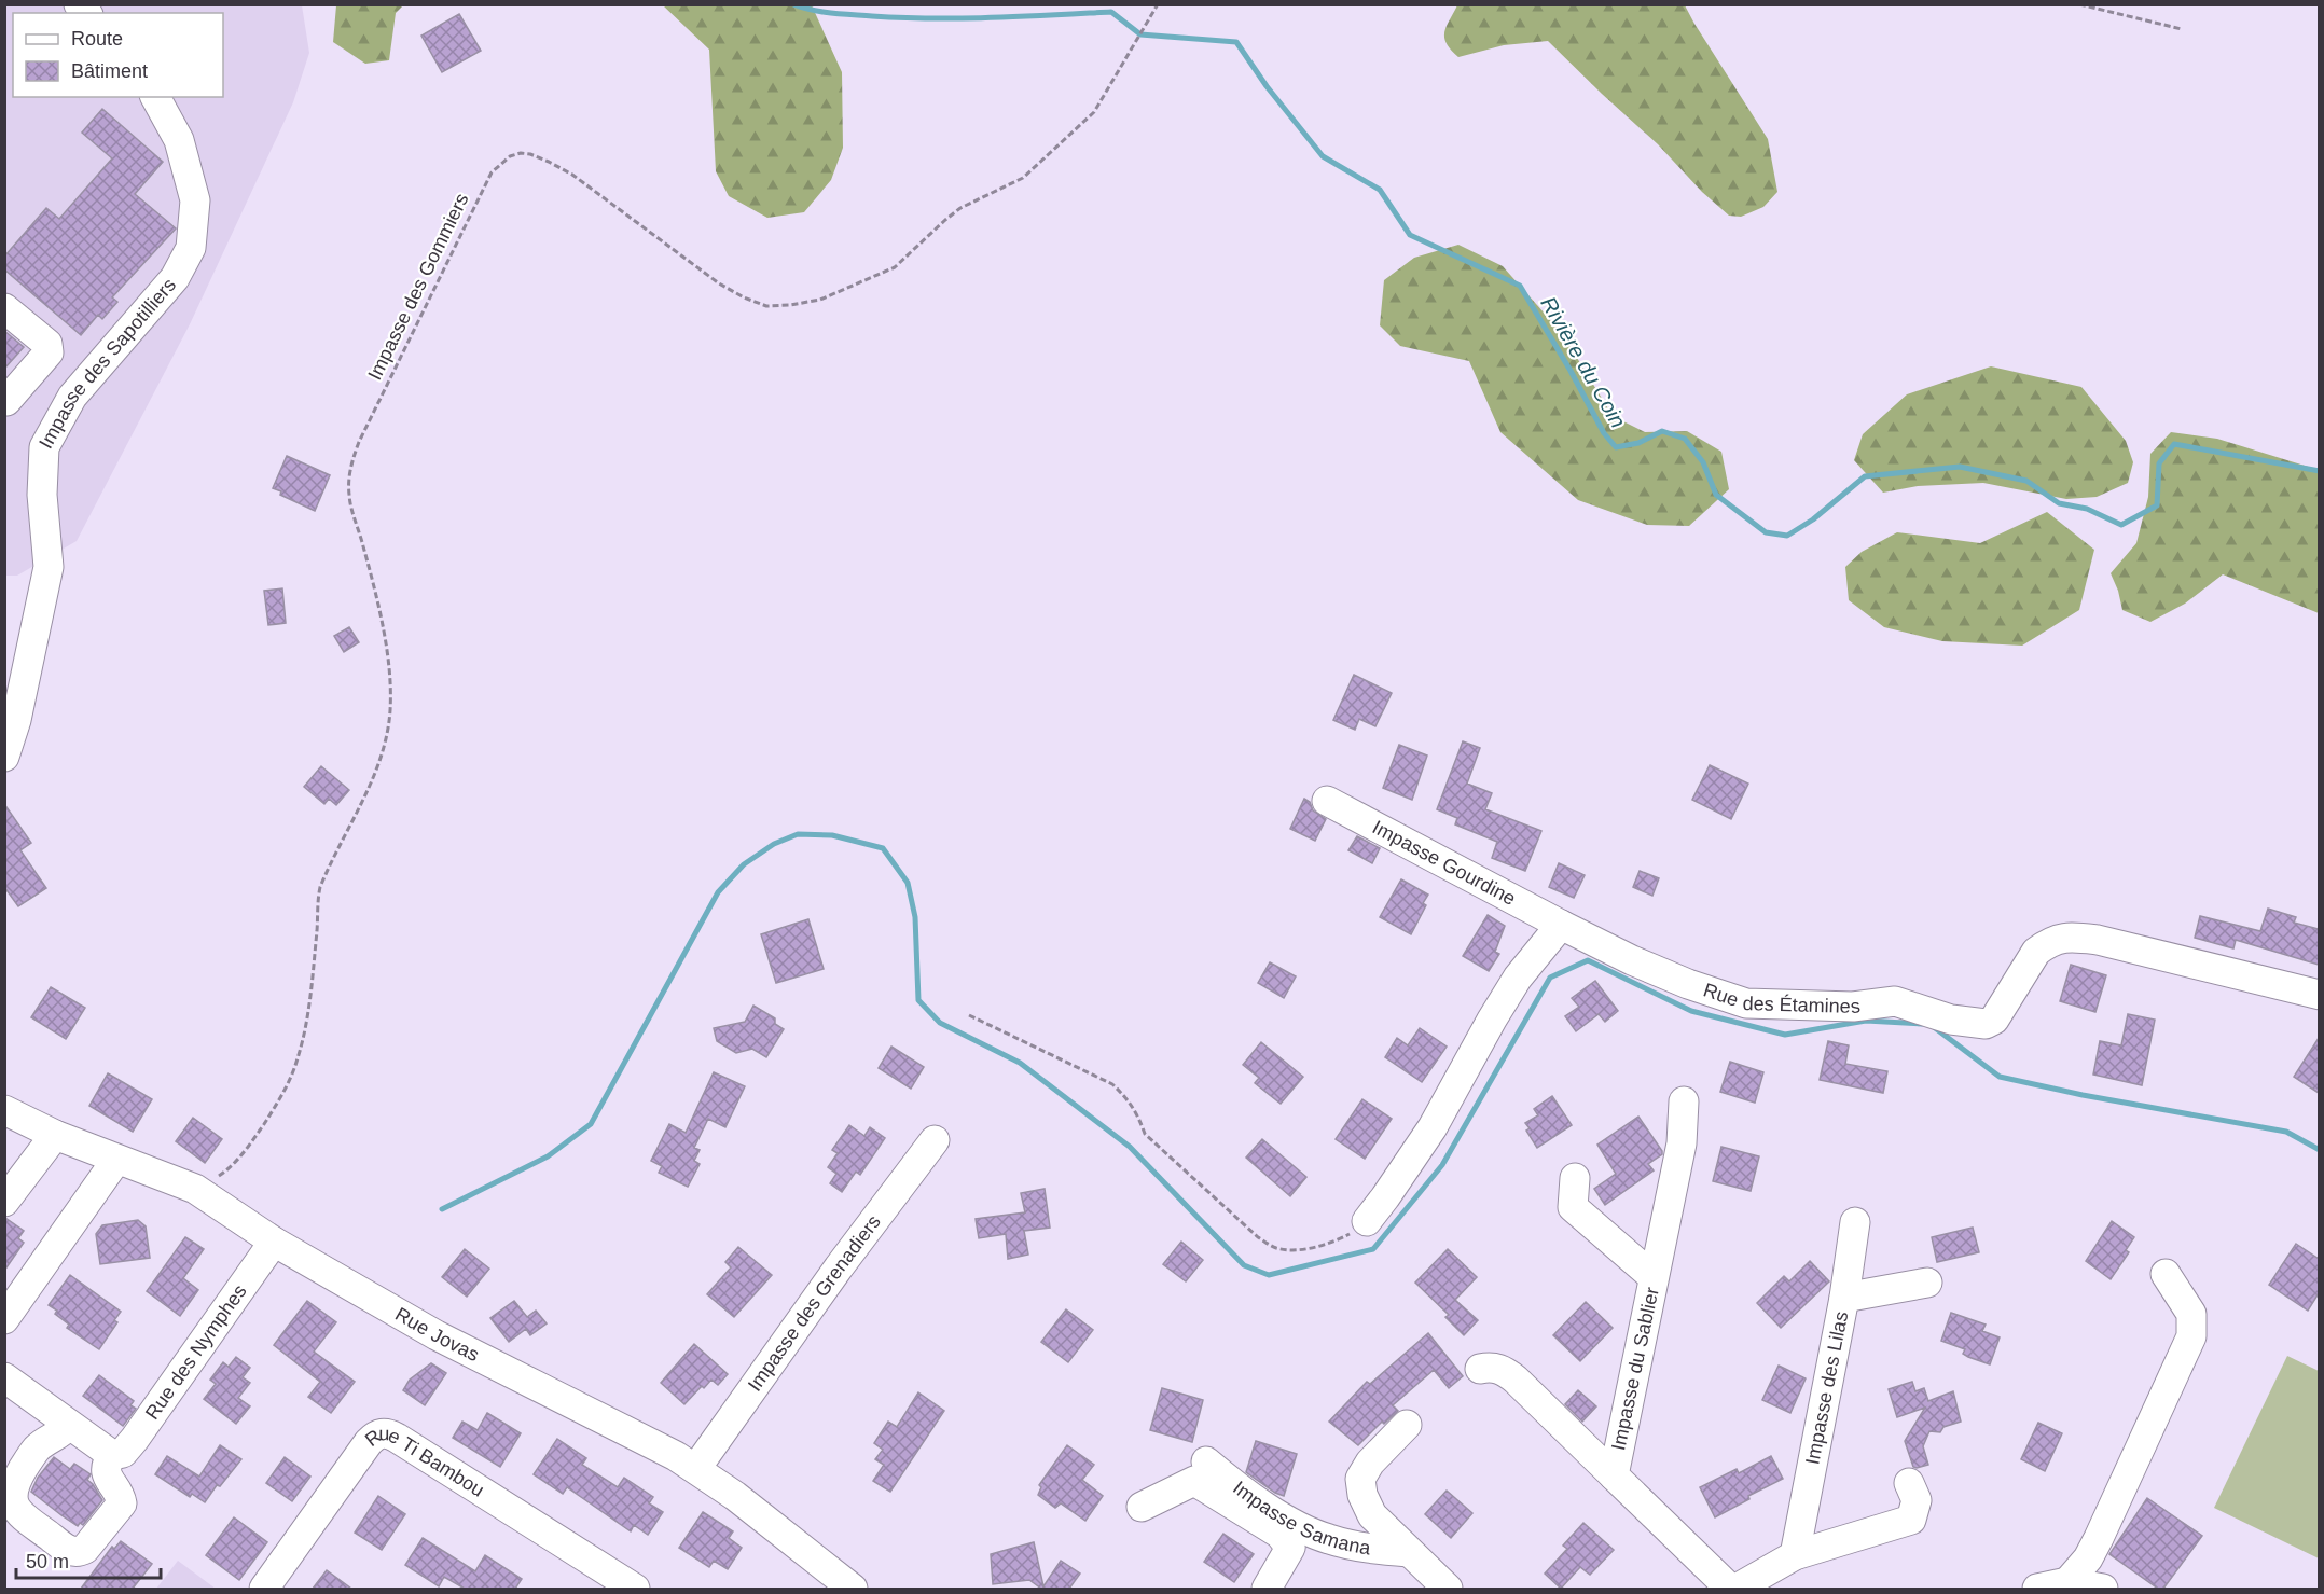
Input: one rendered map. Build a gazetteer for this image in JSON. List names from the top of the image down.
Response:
{
  "streets": {
    "street": [
      "Impasse des Sapotilliers",
      "Impasse Gourdine",
      "Rue des Étamines",
      "Impasse des Grenadiers",
      "Rue Jovas",
      "Rue des Nymphes",
      "Impasse du Sablier",
      "Impasse des Lilas",
      "Rue Ti Bambou",
      "Impasse Samana"
    ],
    "path": ["Impasse des Gommiers"]
  },
  "crossings": [
    ["Impasse des Gommiers", "Rue Jovas"],
    ["Impasse Gourdine", "Rue des Étamines"],
    ["Impasse des Grenadiers", "Rue Jovas"],
    ["Rue Jovas", "Rue des Nymphes"]
  ],
  "water": ["Rivière du Coin"],
  "legend": ["Route", "Bâtiment"],
  "scale_bar": "50 m"
}
